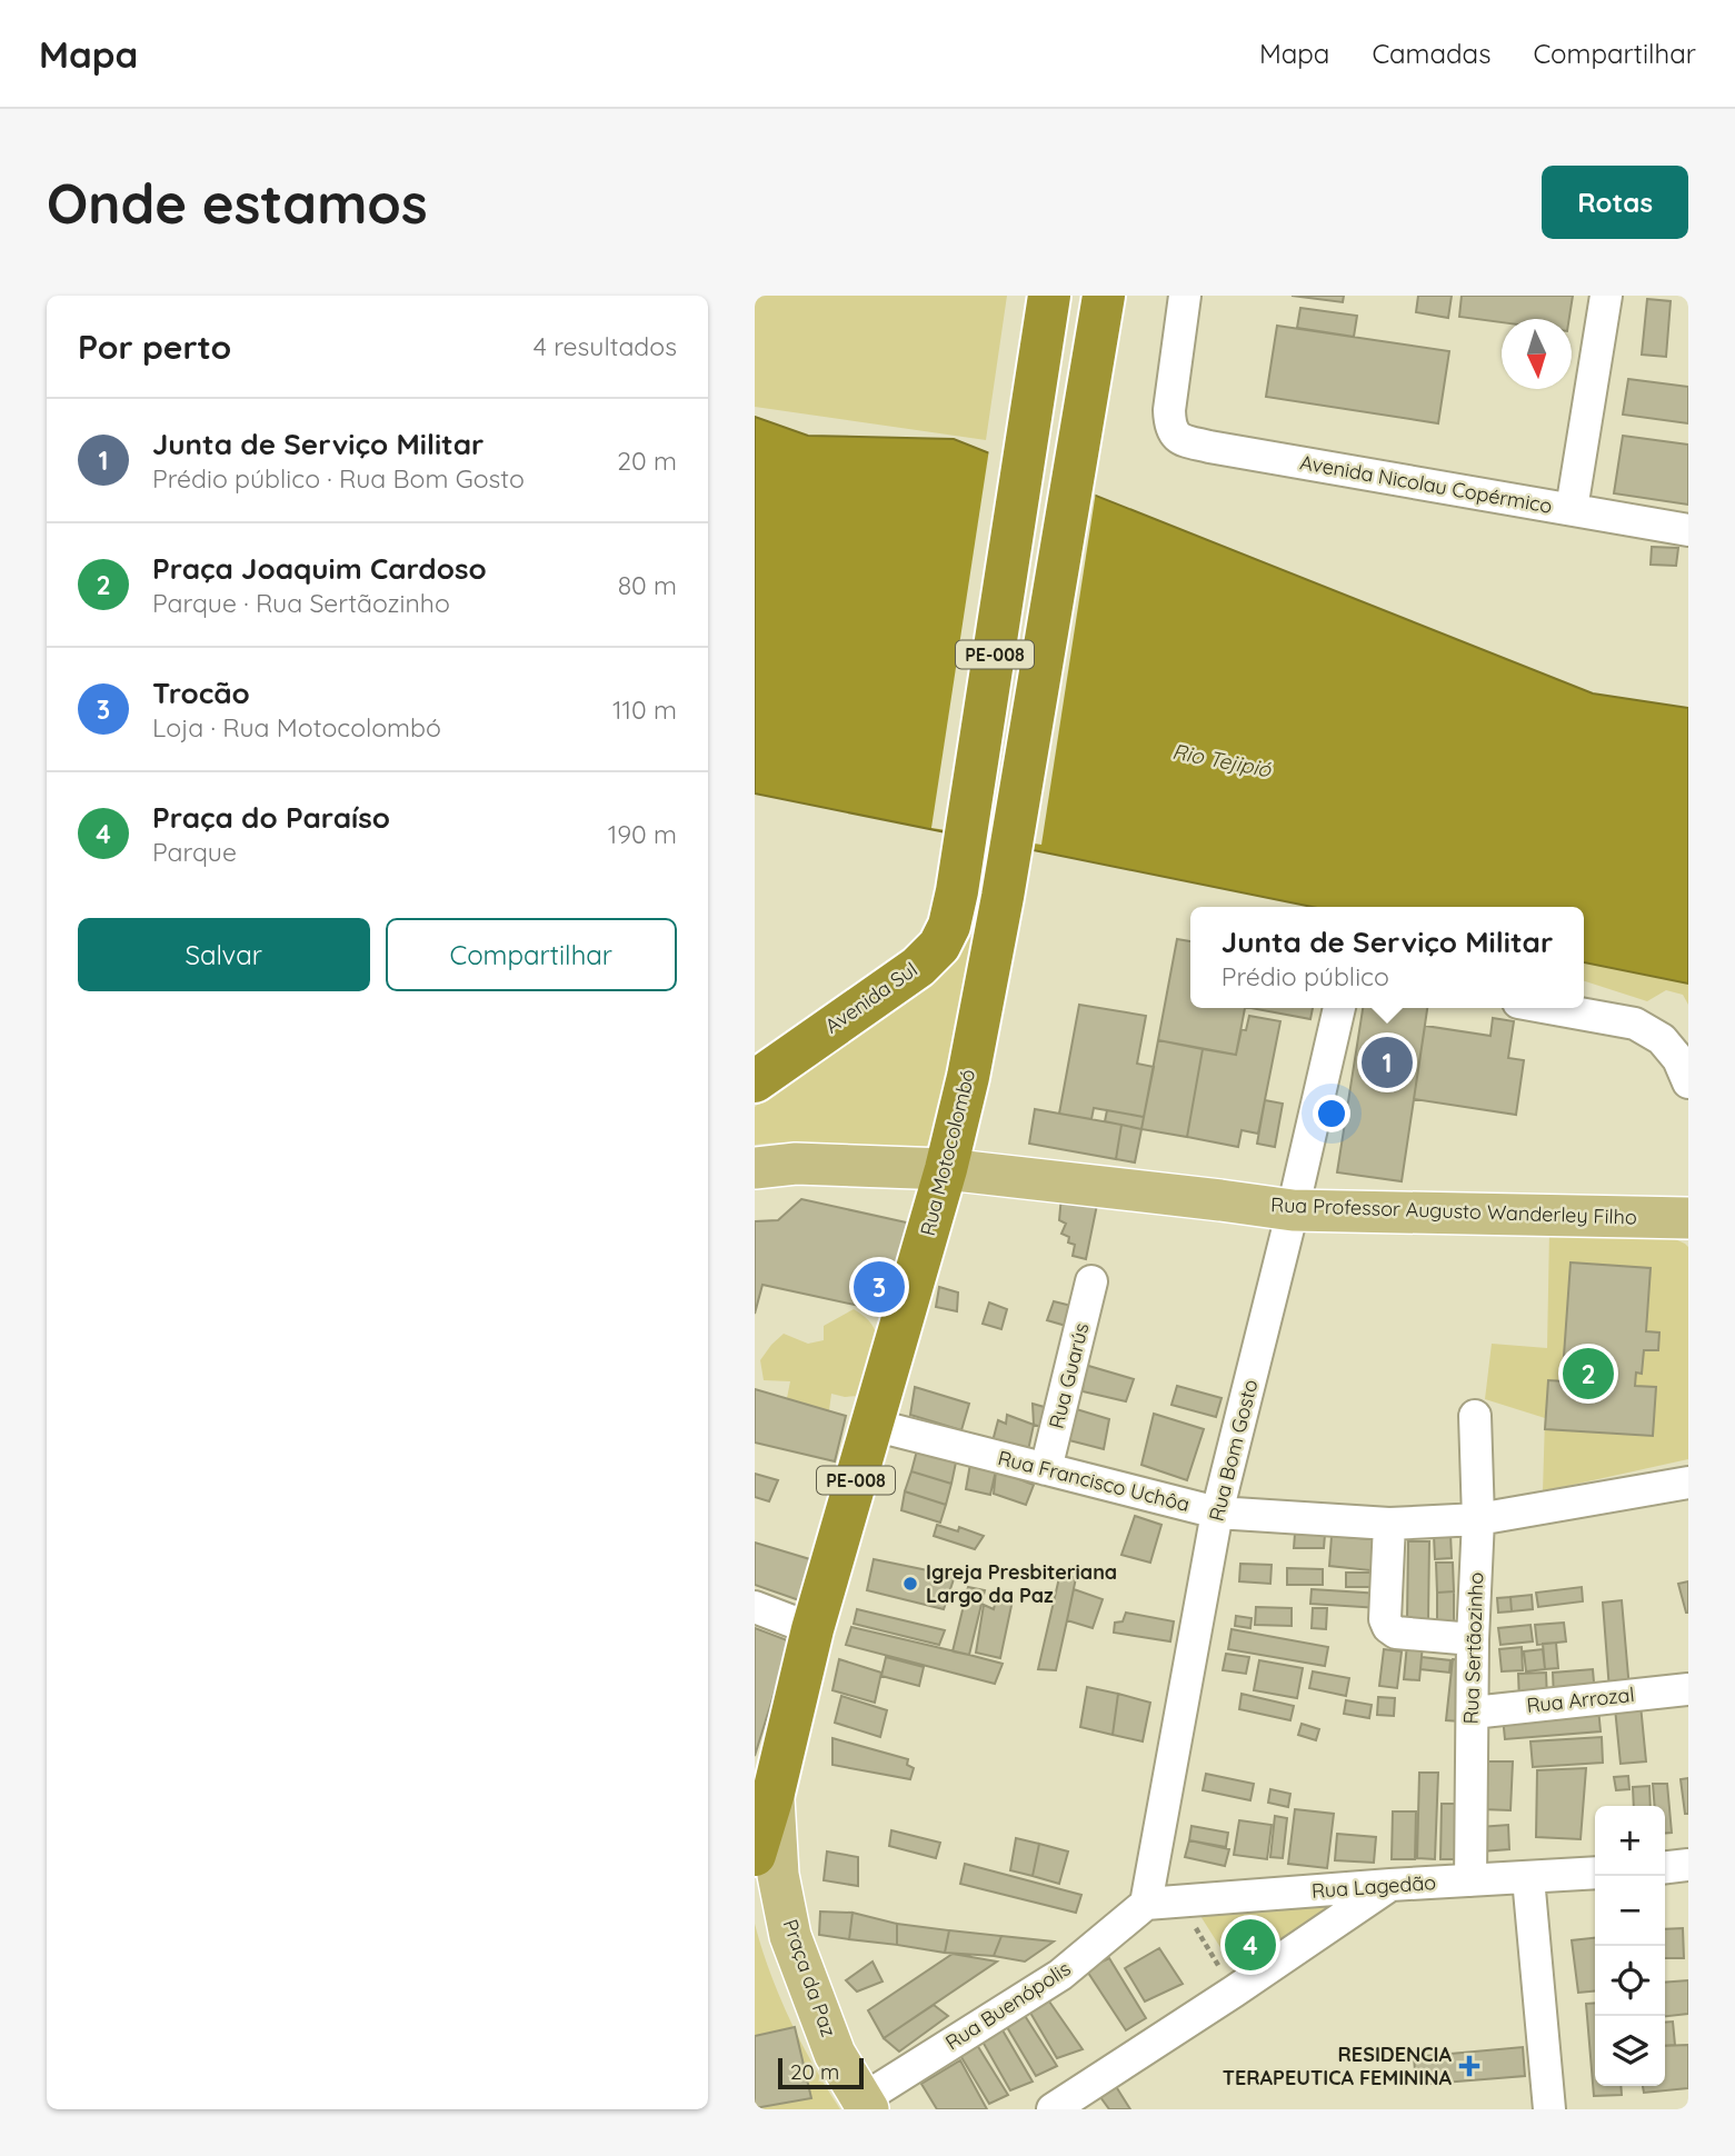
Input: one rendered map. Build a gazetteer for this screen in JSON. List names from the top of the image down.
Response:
{
  "streets": {
    "highway": ["PE-008", "Avenida Sul", "Rua Motocolombó"],
    "main road": ["Rua Professor Augusto Wanderley Filho", "Praça da Paz"],
    "street": [
      "Avenida Nicolau Copérmico",
      "Rua Guarús",
      "Rua Bom Gosto",
      "Rua Francisco Uchôa",
      "Rua Sertãozinho",
      "Rua Arrozal",
      "Rua Lagedão",
      "Rua Buenópolis"
    ]
  },
  "crossings": [
    ["Rua Motocolombó", "Rua Professor Augusto Wanderley Filho"],
    ["Rua Motocolombó", "Rua Francisco Uchôa"],
    ["Rua Motocolombó", "Praça da Paz"],
    ["Rua Professor Augusto Wanderley Filho", "Rua Bom Gosto"],
    ["Rua Guarús", "Rua Francisco Uchôa"],
    ["Rua Bom Gosto", "Rua Francisco Uchôa"],
    ["Rua Bom Gosto", "Rua Lagedão"],
    ["Rua Bom Gosto", "Rua Buenópolis"],
    ["Rua Francisco Uchôa", "Rua Sertãozinho"],
    ["Rua Sertãozinho", "Rua Arrozal"],
    ["Rua Sertãozinho", "Rua Lagedão"],
    ["Rua Lagedão", "Rua Buenópolis"],
    ["Praça da Paz", "Rua Buenópolis"]
  ],
  "water": ["Rio Tejipió"],
  "places": {
    "other": ["Igreja Presbiteriana Largo da Paz"],
    "health": ["RESIDENCIA TERAPEUTICA FEMININA"]
  },
  "scale_bar": "20 m",
  "north": "bottom",
  "page": {
    "header": "Mapa",
    "nav": ["Mapa", "Camadas", "Compartilhar"],
    "buttons": [
      "Rotas",
      ["Salvar", "Compartilhar"]
    ],
    "title": "Onde estamos",
    "heading": ["Por perto", "4 resultados"],
    "list": [
      {
        "mark": "1",
        "name": "Junta de Serviço Militar",
        "note": "Prédio público · Rua Bom Gosto",
        "value": "20 m"
      },
      {
        "mark": "2",
        "name": "Praça Joaquim Cardoso",
        "note": "Parque · Rua Sertãozinho",
        "value": "80 m"
      },
      {
        "mark": "3",
        "name": "Trocão",
        "note": "Loja · Rua Motocolombó",
        "value": "110 m"
      },
      {
        "mark": "4",
        "name": "Praça do Paraíso",
        "note": "Parque",
        "value": "190 m"
      }
    ],
    "popup": ["Junta de Serviço Militar", "Prédio público"],
    "pins": [
      "1",
      "3",
      "2",
      "4"
    ],
    "map_buttons": ["+", "−"],
    "scale": "20 m"
  }
}
